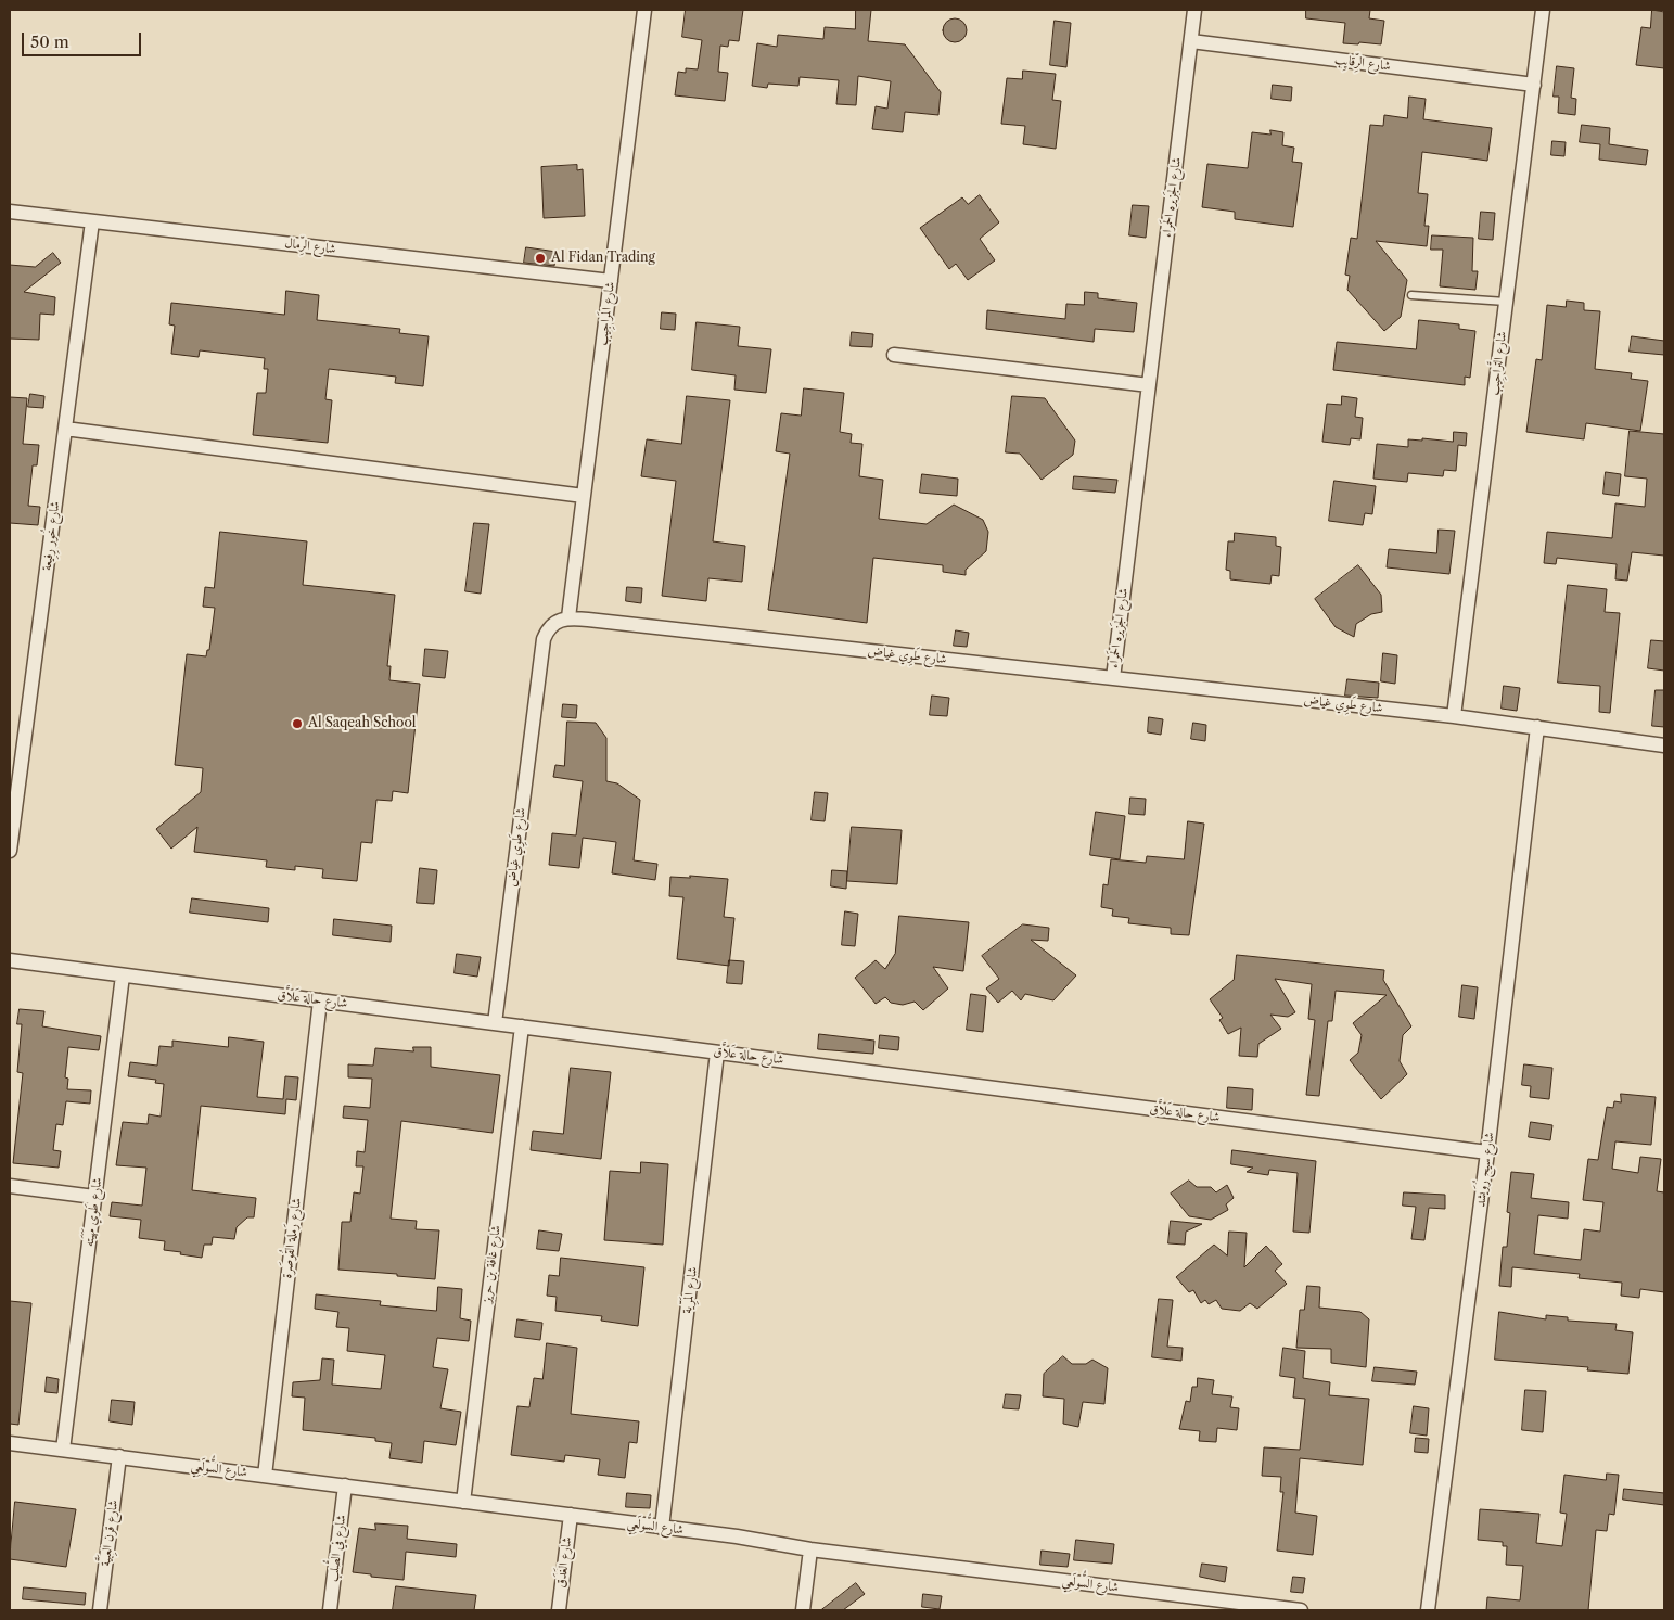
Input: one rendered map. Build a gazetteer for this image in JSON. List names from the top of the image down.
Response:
{
  "streets": {
    "street": [
      "شارع الرِّقايِب",
      "شارع الجَزيره الحَمراء",
      "شارع الرِّمال",
      "شارع المَراجِيب",
      "شارع التَّراحِيب",
      "شارع خُور رِفِيعة",
      "شارع طَوِي غياض",
      "شارع حالة عَلاَّق",
      "شارع سيح رُوَيشد",
      "شارع طَوي مَهَيَته",
      "شارع رَملة القُوصَرة",
      "شارع غافة بن حريز",
      "شارع المَرِّية",
      "شارع السُّولَعِي",
      "شارع قرن العِبَيَّة",
      "شارع في الصُّلب",
      "شارع الغَدَق"
    ]
  },
  "crossings": [
    ["شارع الرِّقايِب", "شارع الجَزيره الحَمراء"],
    ["شارع الرِّقايِب", "شارع التَّراحِيب"],
    ["شارع الجَزيره الحَمراء", "شارع طَوِي غياض"],
    ["شارع الرِّمال", "شارع المَراجِيب"],
    ["شارع الرِّمال", "شارع خُور رِفِيعة"],
    ["شارع المَراجِيب", "شارع طَوِي غياض"],
    ["شارع التَّراحِيب", "شارع طَوِي غياض"],
    ["شارع طَوِي غياض", "شارع حالة عَلاَّق"],
    ["شارع طَوِي غياض", "شارع سيح رُوَيشد"],
    ["شارع حالة عَلاَّق", "شارع سيح رُوَيشد"],
    ["شارع حالة عَلاَّق", "شارع طَوي مَهَيَته"],
    ["شارع حالة عَلاَّق", "شارع رَملة القُوصَرة"],
    ["شارع حالة عَلاَّق", "شارع غافة بن حريز"],
    ["شارع حالة عَلاَّق", "شارع المَرِّية"],
    ["شارع طَوي مَهَيَته", "شارع السُّولَعِي"],
    ["شارع رَملة القُوصَرة", "شارع السُّولَعِي"],
    ["شارع غافة بن حريز", "شارع السُّولَعِي"],
    ["شارع المَرِّية", "شارع السُّولَعِي"],
    ["شارع السُّولَعِي", "شارع قرن العِبَيَّة"],
    ["شارع السُّولَعِي", "شارع في الصُّلب"],
    ["شارع السُّولَعِي", "شارع الغَدَق"]
  ],
  "places": ["Al Fidan Trading", "Al Saqeah School"],
  "scale_bar": "50 m"
}
